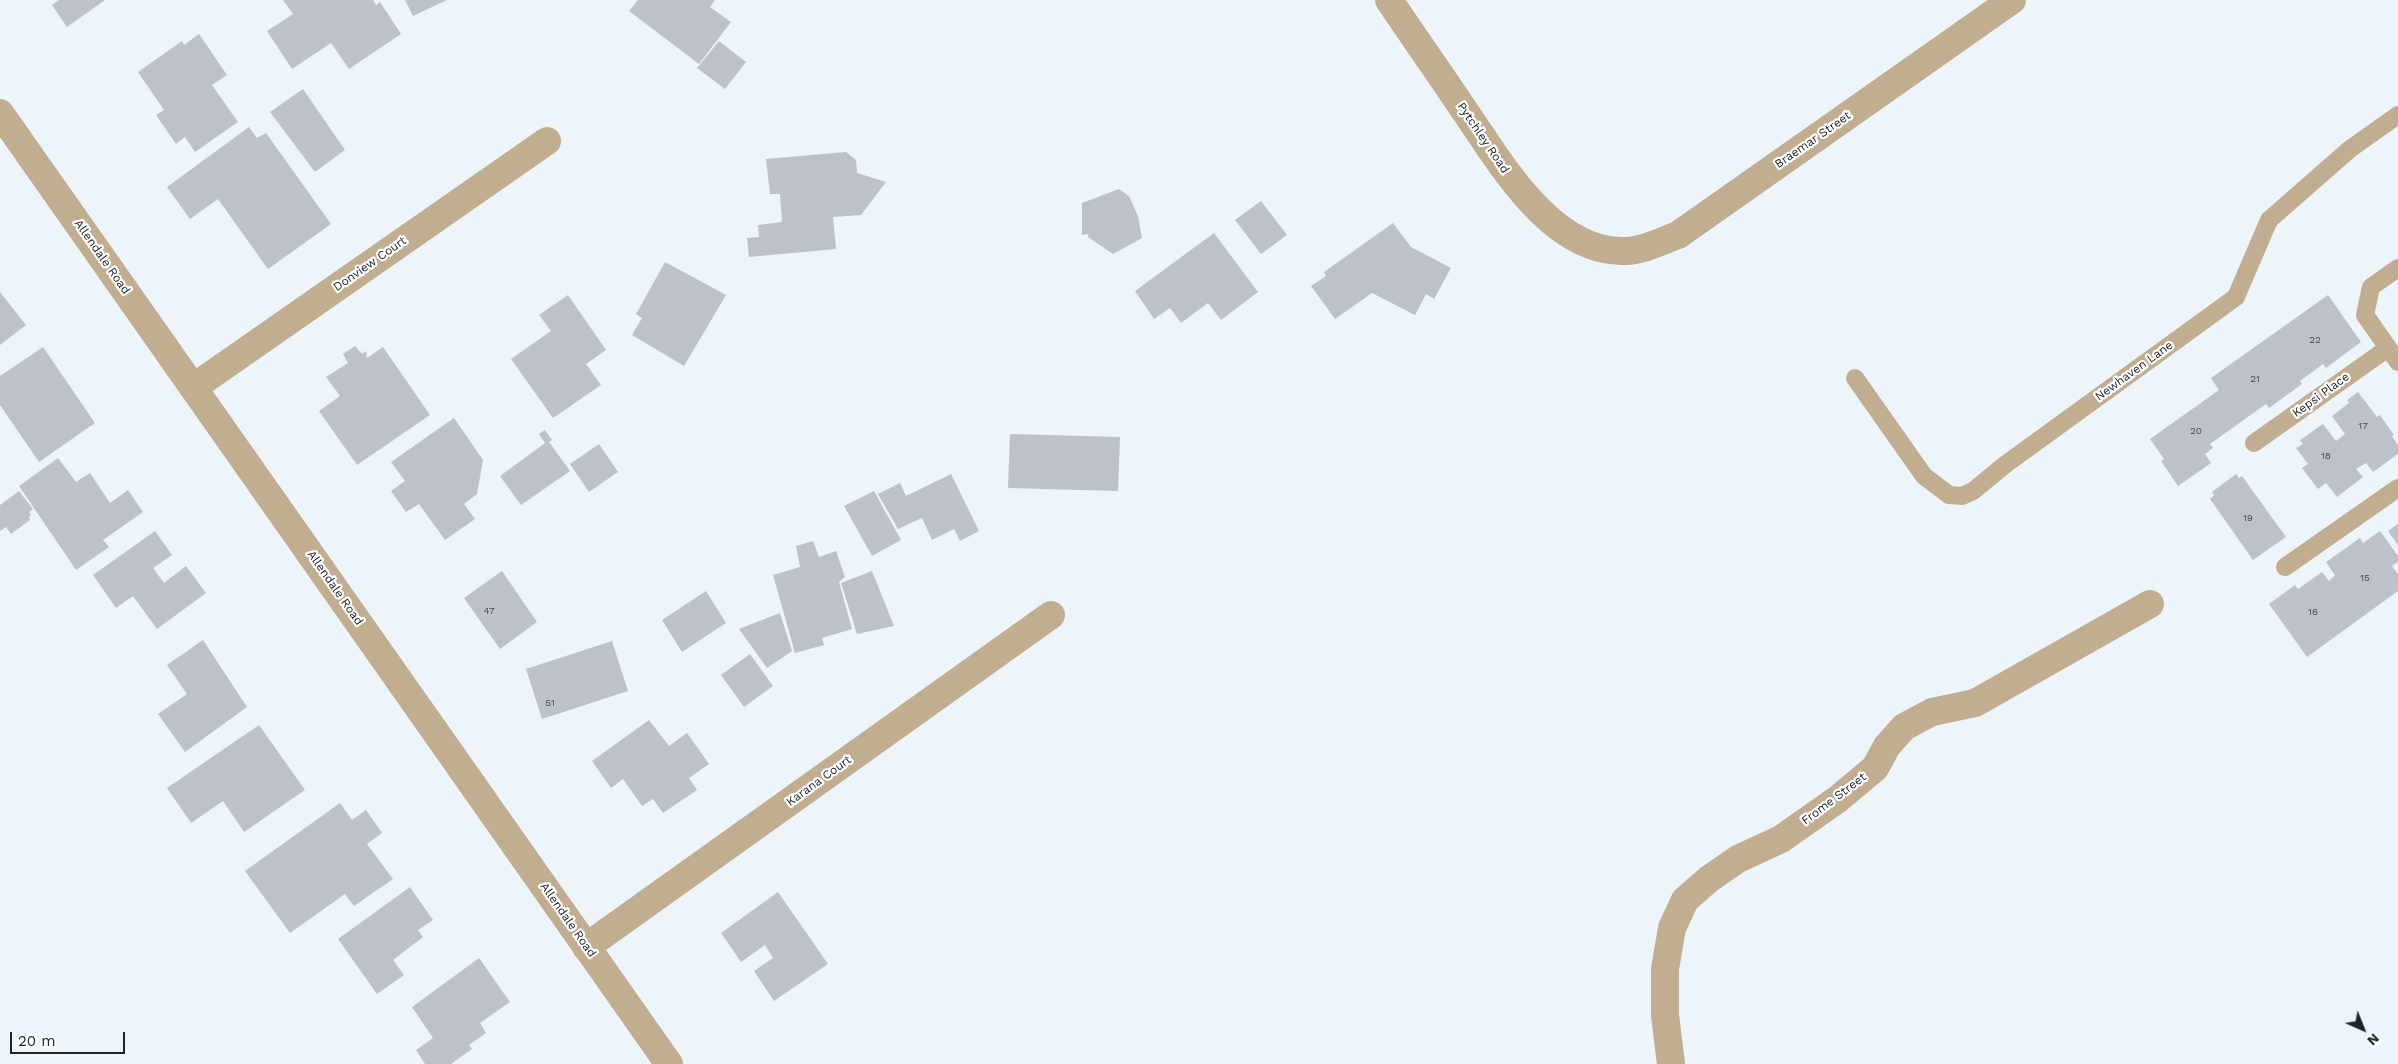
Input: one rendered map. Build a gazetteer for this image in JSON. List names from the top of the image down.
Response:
{
  "streets": {
    "street": [
      "Pytchley Road",
      "Braemar Street",
      "Allendale Road",
      "Donview Court",
      "Karana Court",
      "Frome Street"
    ],
    "lane": ["Newhaven Lane", "Kepsi Place"]
  },
  "crossings": [
    ["Pytchley Road", "Braemar Street"],
    ["Allendale Road", "Donview Court"],
    ["Allendale Road", "Karana Court"]
  ],
  "house_numbers": [
    "22",
    "21",
    "17",
    "20",
    "18",
    "19",
    "15",
    "47",
    "16",
    "51"
  ],
  "scale_bar": "20 m",
  "north": "bottom right"
}
